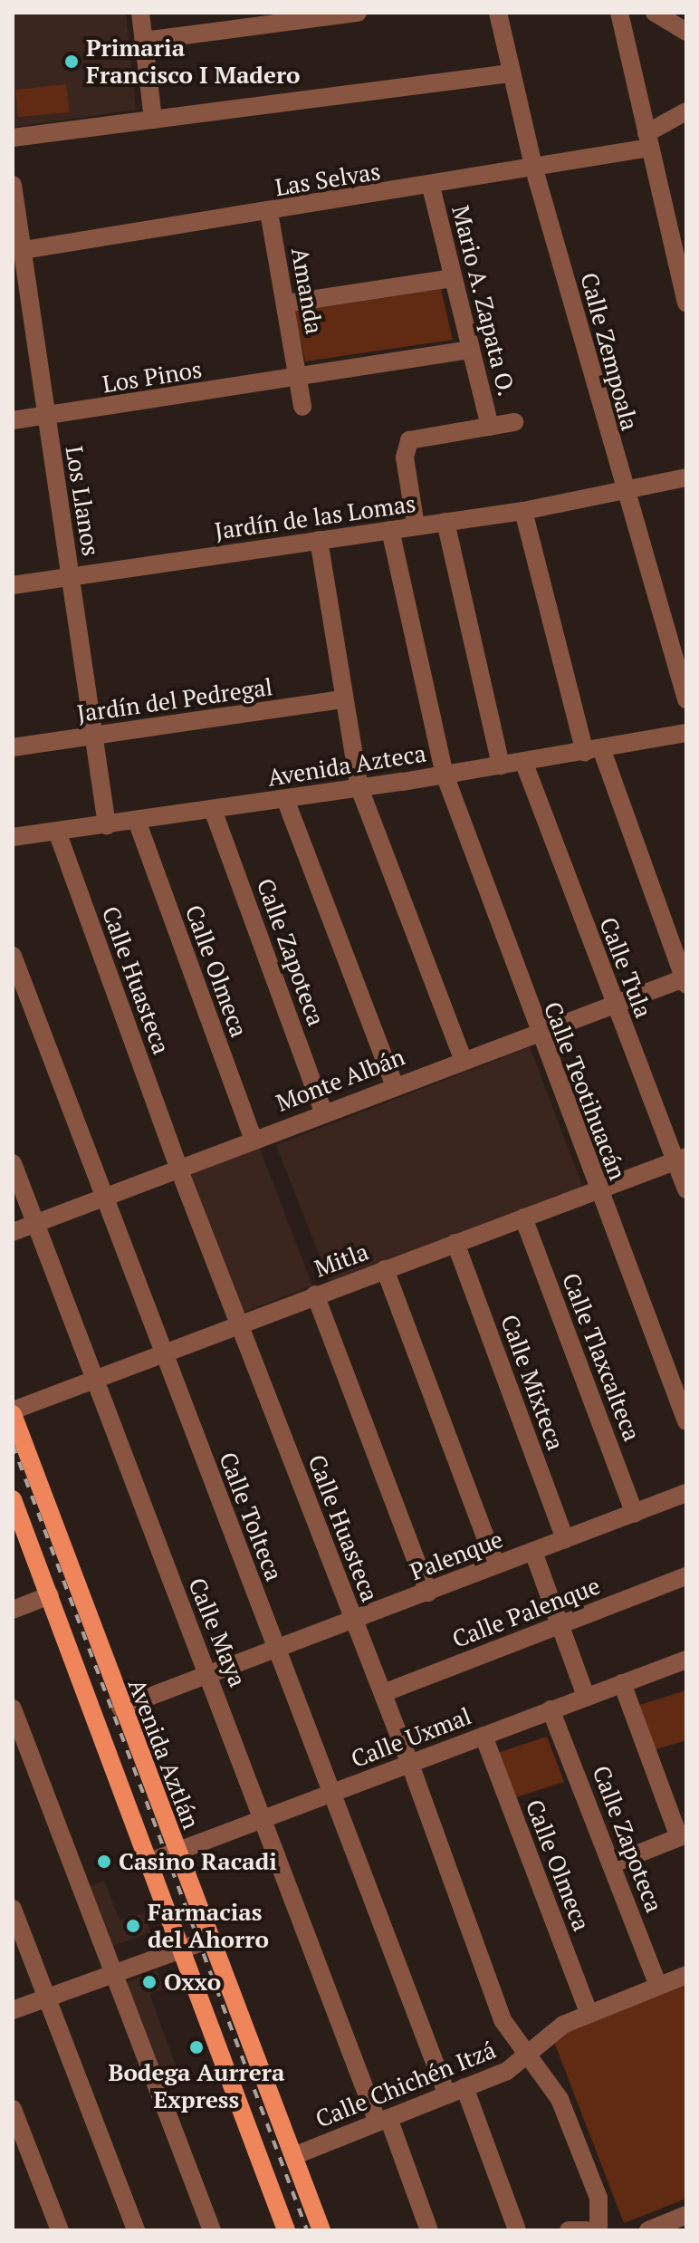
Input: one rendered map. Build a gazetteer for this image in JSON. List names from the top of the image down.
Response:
{
  "streets": {
    "main road": ["Avenida Aztlán"],
    "street": [
      "Las Selvas",
      "Amanda",
      "Mario A. Zapata O.",
      "Calle Zempoala",
      "Los Pinos",
      "Los Llanos",
      "Jardín de las Lomas",
      "Jardín del Pedregal",
      "Avenida Azteca",
      "Calle Zapoteca",
      "Calle Tula",
      "Calle Olmeca",
      "Calle Huasteca",
      "Monte Albán",
      "Calle Teotihuacán",
      "Mitla",
      "Calle Tlaxcalteca",
      "Calle Mixteca",
      "Calle Tolteca",
      "Palenque",
      "Calle Palenque",
      "Calle Maya",
      "Calle Uxmal",
      "Calle Chichén Itzá"
    ]
  },
  "crossings": [
    ["Las Selvas", "Amanda"],
    ["Las Selvas", "Mario A. Zapata O."],
    ["Las Selvas", "Calle Zempoala"],
    ["Las Selvas", "Los Llanos"],
    ["Amanda", "Los Pinos"],
    ["Mario A. Zapata O.", "Los Pinos"],
    ["Calle Zempoala", "Jardín de las Lomas"],
    ["Los Pinos", "Los Llanos"],
    ["Los Llanos", "Jardín de las Lomas"],
    ["Los Llanos", "Jardín del Pedregal"],
    ["Los Llanos", "Avenida Azteca"],
    ["Jardín de las Lomas", "Calle Teotihuacán"],
    ["Avenida Azteca", "Calle Zapoteca"],
    ["Avenida Azteca", "Calle Tula"],
    ["Avenida Azteca", "Calle Olmeca"],
    ["Avenida Azteca", "Calle Huasteca"],
    ["Avenida Azteca", "Calle Teotihuacán"],
    ["Calle Zapoteca", "Monte Albán"],
    ["Calle Zapoteca", "Calle Uxmal"],
    ["Calle Zapoteca", "Calle Chichén Itzá"],
    ["Calle Tula", "Monte Albán"],
    ["Calle Tula", "Mitla"],
    ["Calle Olmeca", "Monte Albán"],
    ["Calle Olmeca", "Calle Uxmal"],
    ["Calle Olmeca", "Calle Chichén Itzá"],
    ["Calle Huasteca", "Monte Albán"],
    ["Calle Huasteca", "Mitla"],
    ["Calle Huasteca", "Palenque"],
    ["Calle Huasteca", "Calle Palenque"],
    ["Calle Huasteca", "Calle Uxmal"],
    ["Calle Huasteca", "Calle Chichén Itzá"],
    ["Monte Albán", "Calle Teotihuacán"],
    ["Monte Albán", "Calle Tolteca"],
    ["Monte Albán", "Calle Maya"],
    ["Calle Teotihuacán", "Mitla"],
    ["Mitla", "Calle Tlaxcalteca"],
    ["Mitla", "Calle Mixteca"],
    ["Mitla", "Calle Tolteca"],
    ["Mitla", "Calle Maya"],
    ["Mitla", "Avenida Aztlán"],
    ["Calle Tlaxcalteca", "Palenque"],
    ["Calle Mixteca", "Palenque"],
    ["Calle Tolteca", "Palenque"],
    ["Calle Tolteca", "Calle Uxmal"],
    ["Calle Tolteca", "Calle Chichén Itzá"],
    ["Palenque", "Calle Maya"],
    ["Palenque", "Avenida Aztlán"],
    ["Calle Maya", "Calle Uxmal"],
    ["Calle Maya", "Calle Chichén Itzá"],
    ["Calle Uxmal", "Avenida Aztlán"],
    ["Avenida Aztlán", "Calle Chichén Itzá"]
  ],
  "places": [
    "Primaria Francisco I Madero",
    "Casino Racadi",
    "Farmacias del Ahorro",
    "Oxxo",
    "Bodega Aurrera Express"
  ]
}
